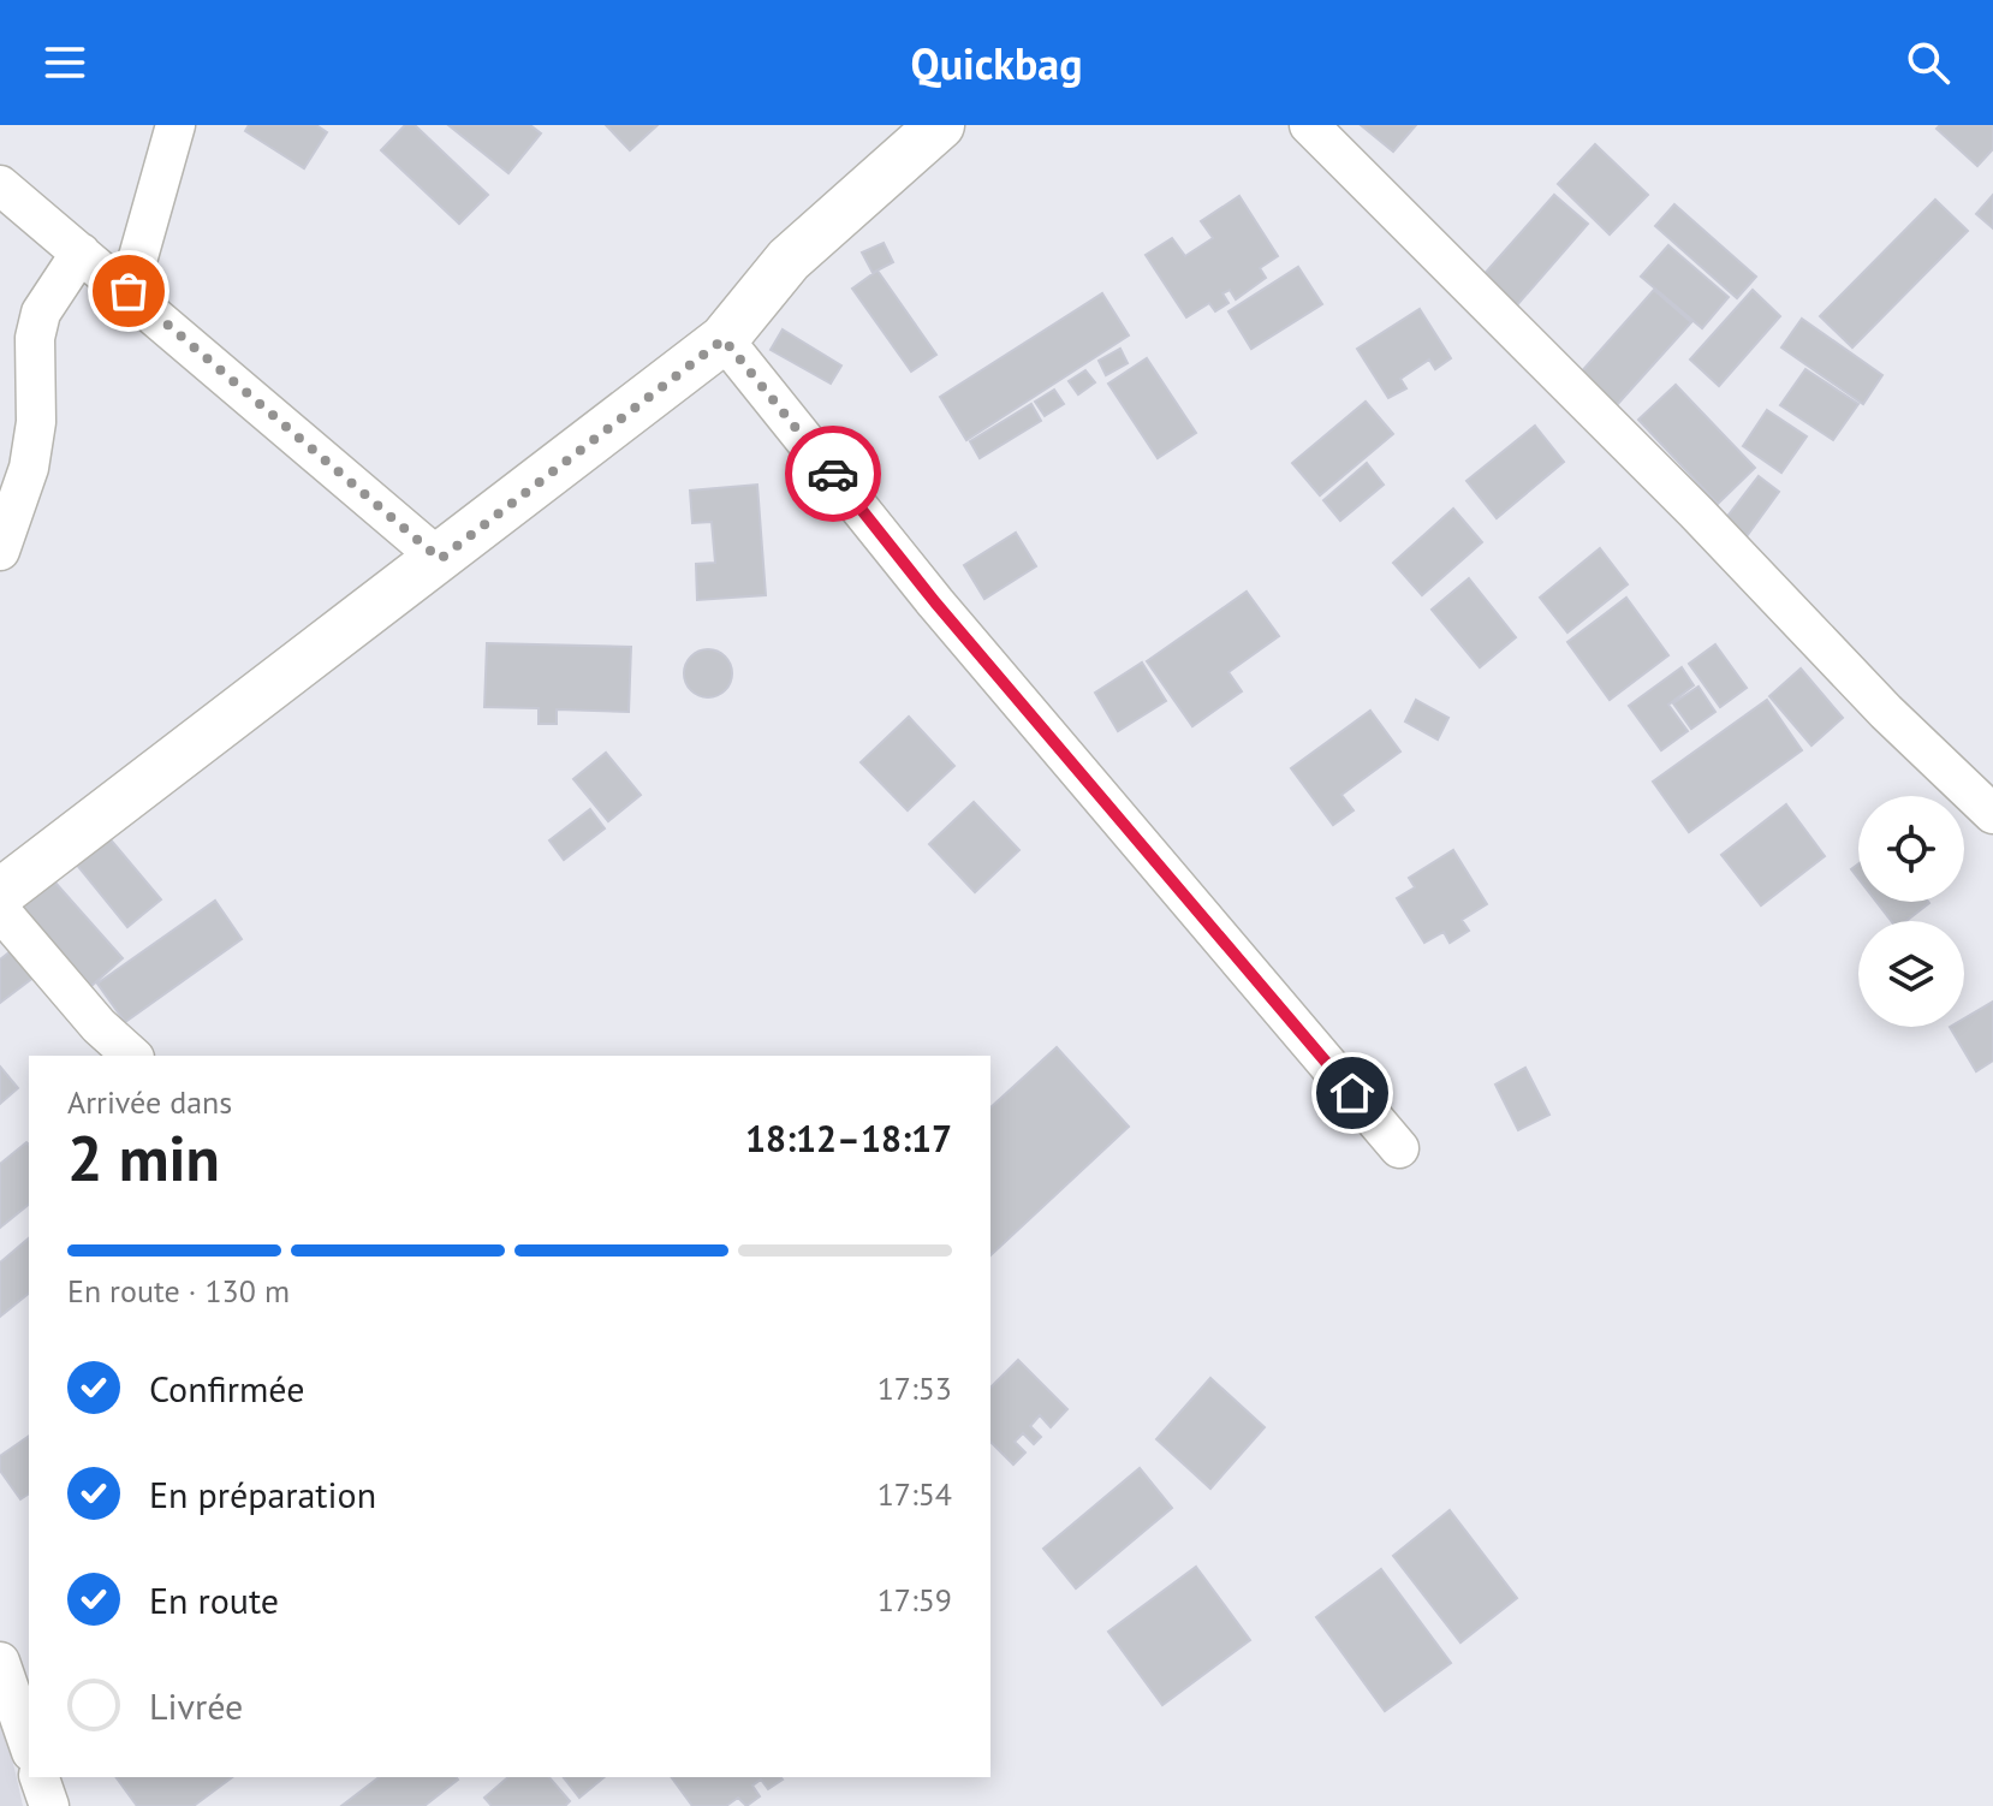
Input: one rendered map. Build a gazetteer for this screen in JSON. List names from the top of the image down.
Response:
{
  "page": {
    "header": "Quickbag",
    "heading": ["2 min", "Arrivée dans", "18:12–18:17"],
    "bar": "En route · 130 m",
    "list": [
      ["Confirmée", "17:53"],
      ["En préparation", "17:54"],
      ["En route", "17:59"],
      "Livrée"
    ]
  }
}
